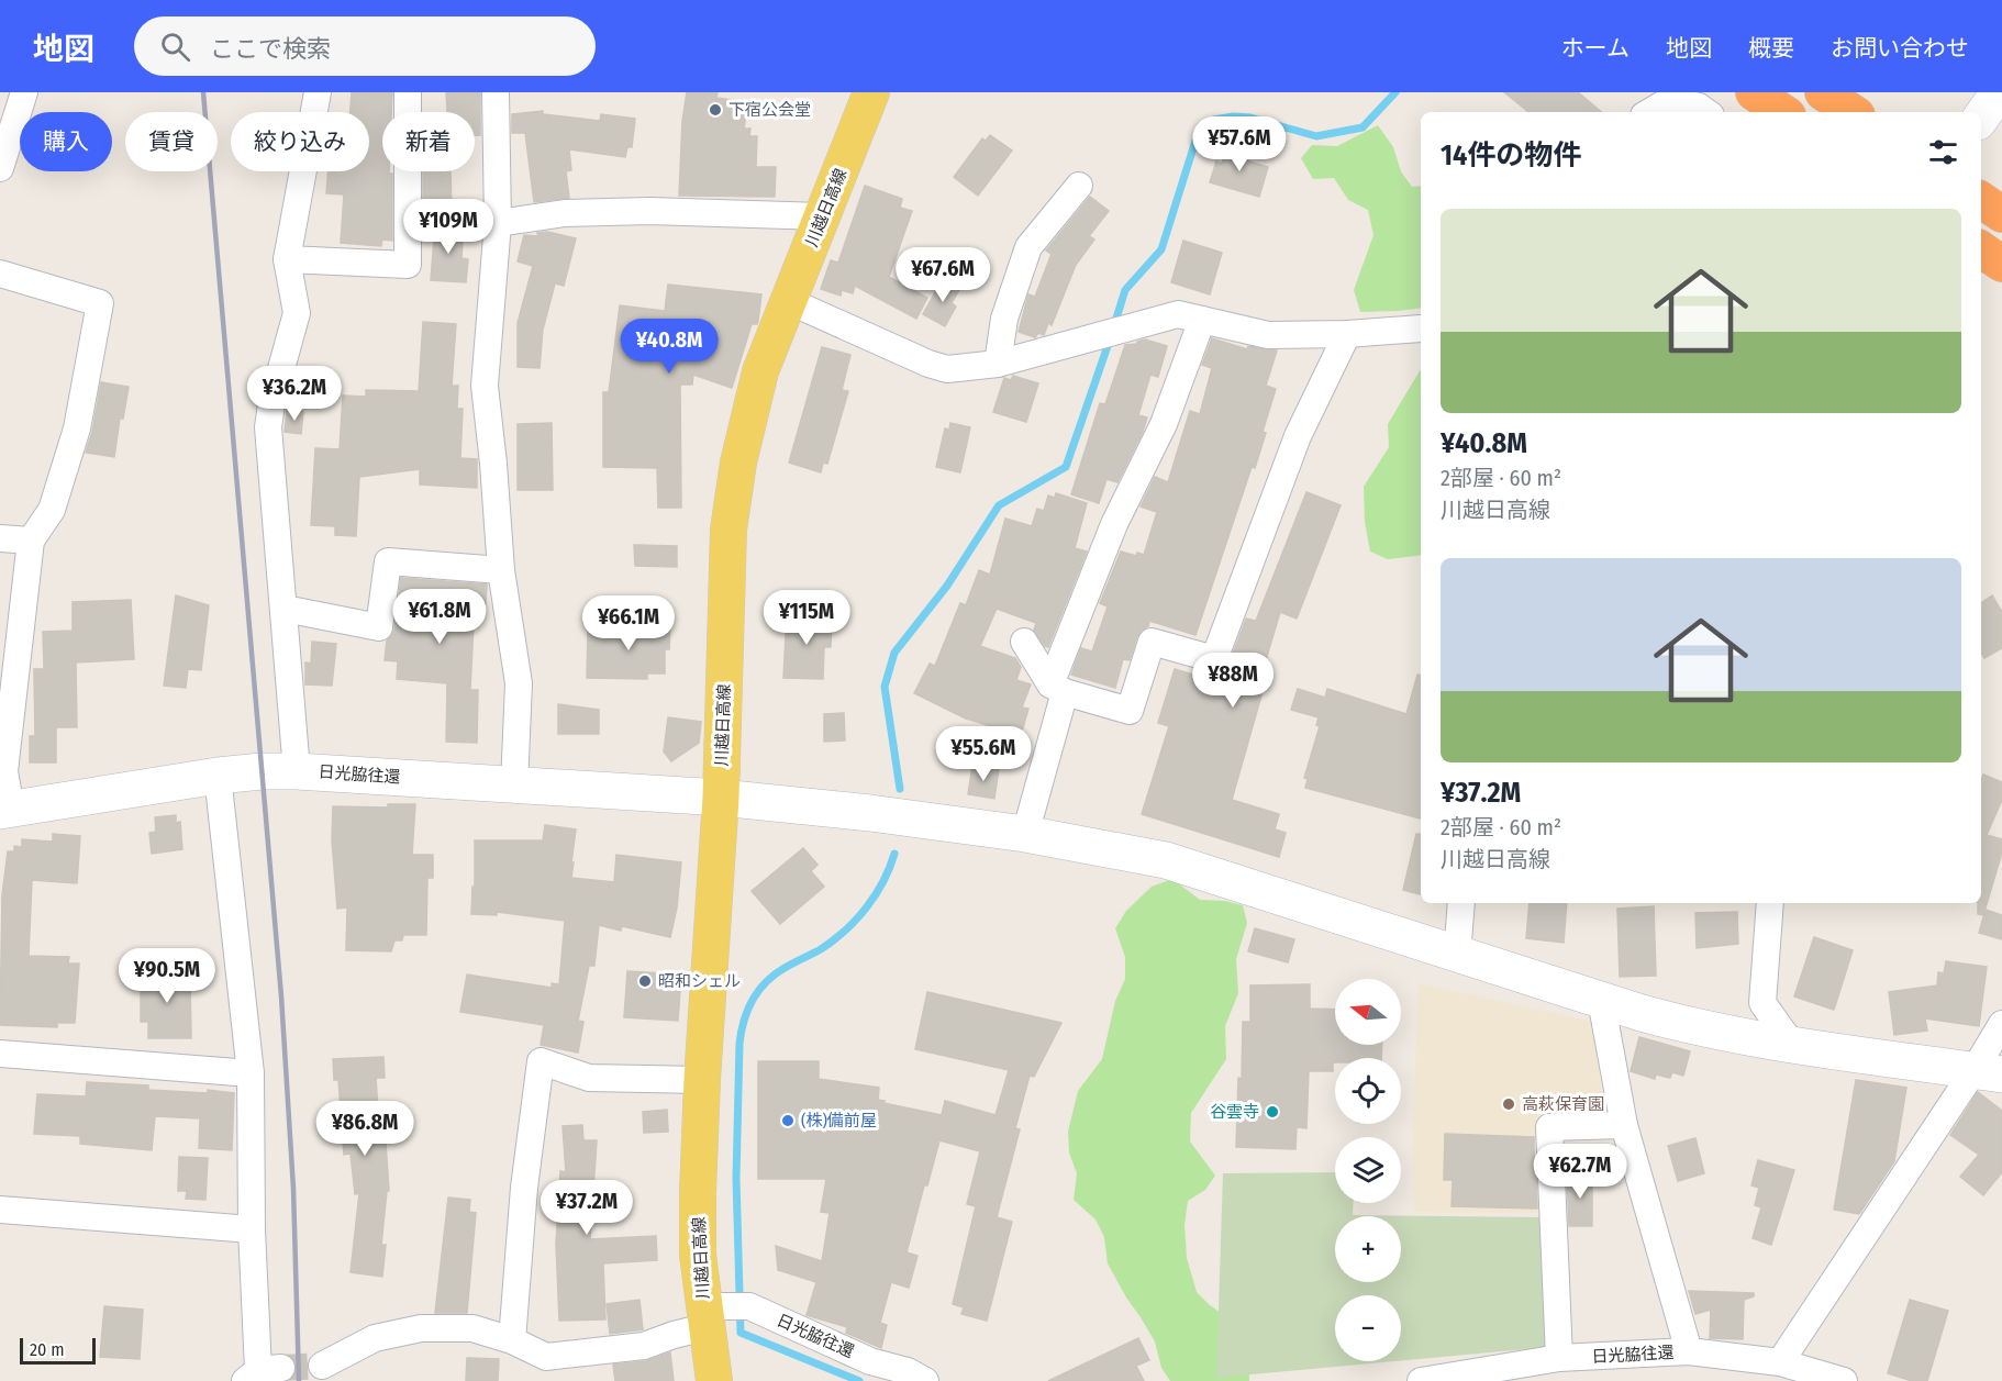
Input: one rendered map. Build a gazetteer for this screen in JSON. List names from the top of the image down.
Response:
{
  "streets": {
    "main road": ["川越日高線"],
    "street": ["日光脇往還"]
  },
  "crossings": [
    ["川越日高線", "日光脇往還"]
  ],
  "places": [
    "下宿公会堂",
    "昭和シェル",
    "高萩保育園",
    "谷雲寺",
    "(株)備前屋"
  ],
  "scale_bar": "20 m",
  "north": "left",
  "page": {
    "header": "地図",
    "search": "ここで検索",
    "nav": [
      "ホーム",
      "地図",
      "概要",
      "お問い合わせ"
    ],
    "chip": [
      "購入",
      "賃貸",
      "絞り込み",
      "新着"
    ],
    "heading": "14件の物件",
    "price": [
      "¥57.6M",
      "¥109M",
      "¥67.6M",
      "¥40.8M",
      "¥36.2M",
      "¥61.8M",
      "¥115M",
      "¥66.1M",
      "¥88M",
      "¥55.6M",
      "¥90.5M",
      "¥86.8M",
      "¥62.7M",
      "¥37.2M"
    ],
    "list": [
      {
        "name": "¥40.8M",
        "note": "2部屋 · 60 m² · 川越日高線"
      },
      {
        "name": "¥37.2M",
        "note": "2部屋 · 60 m² · 川越日高線"
      }
    ],
    "map_buttons": ["+", "−"],
    "scale": "20 m"
  }
}
